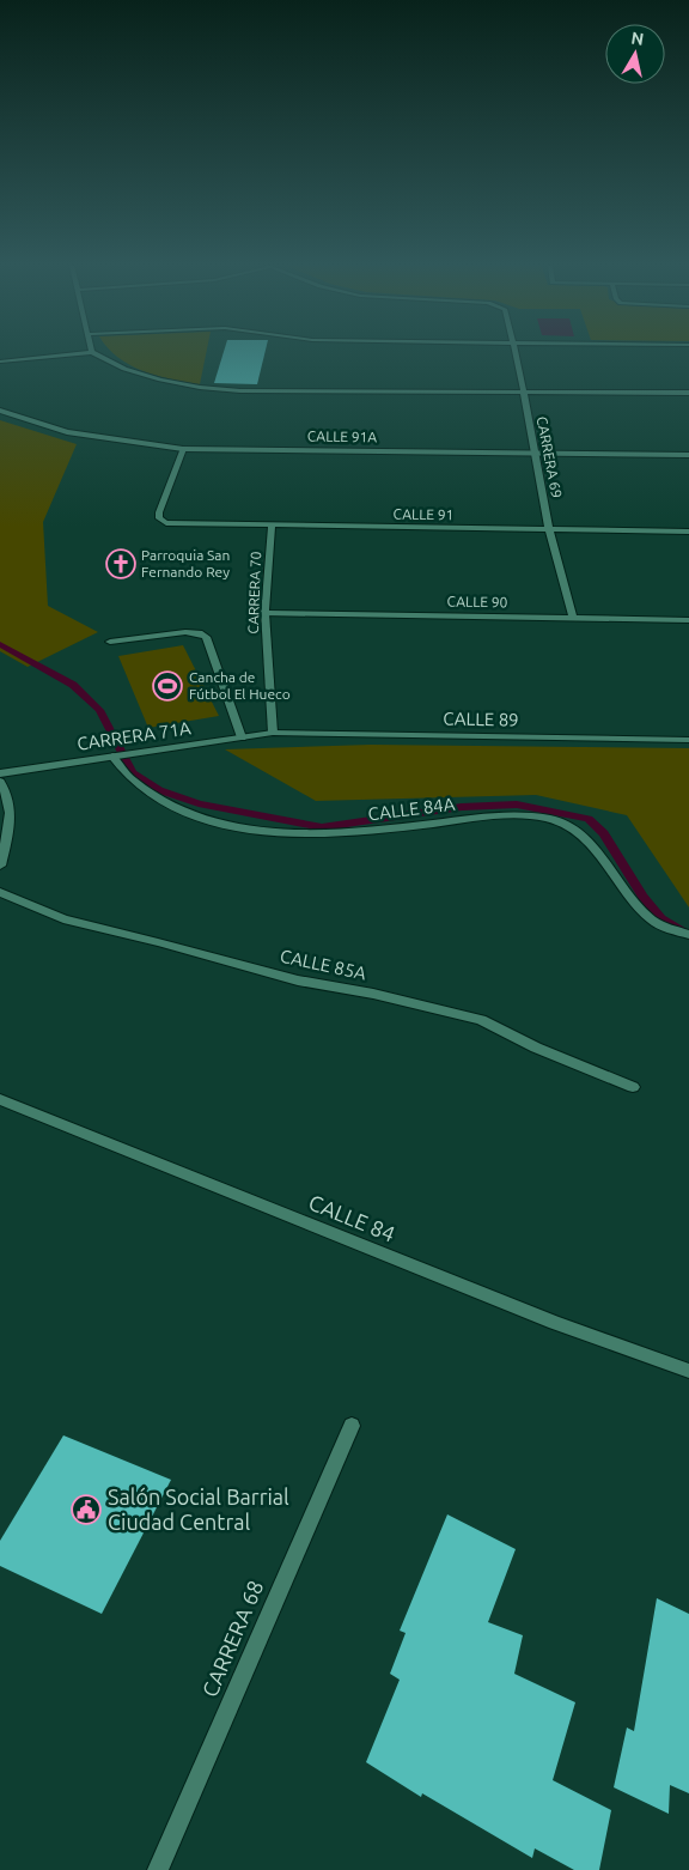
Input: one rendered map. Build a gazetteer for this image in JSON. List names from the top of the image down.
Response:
{
  "streets": {
    "street": [
      "CALLE 91A",
      "CARRERA 69",
      "CALLE 91",
      "CARRERA 70",
      "CALLE 90",
      "CALLE 89",
      "CARRERA 71A",
      "CALLE 84A",
      "CALLE 85A",
      "CALLE 84",
      "CARRERA 68"
    ]
  },
  "crossings": [
    ["CALLE 91A", "CARRERA 69"],
    ["CALLE 91A", "CALLE 91"],
    ["CARRERA 69", "CALLE 91"],
    ["CARRERA 69", "CALLE 90"],
    ["CALLE 91", "CARRERA 70"],
    ["CARRERA 70", "CALLE 90"],
    ["CARRERA 70", "CALLE 89"],
    ["CARRERA 70", "CARRERA 71A"],
    ["CALLE 89", "CARRERA 71A"],
    ["CARRERA 71A", "CALLE 84A"]
  ],
  "places": {
    "church": ["Parroquia San Fernando Rey"],
    "sports": ["Cancha de Fútbol El Hueco"],
    "public building": ["Salón Social Barrial Ciudad Central"]
  },
  "north": "top"
}
